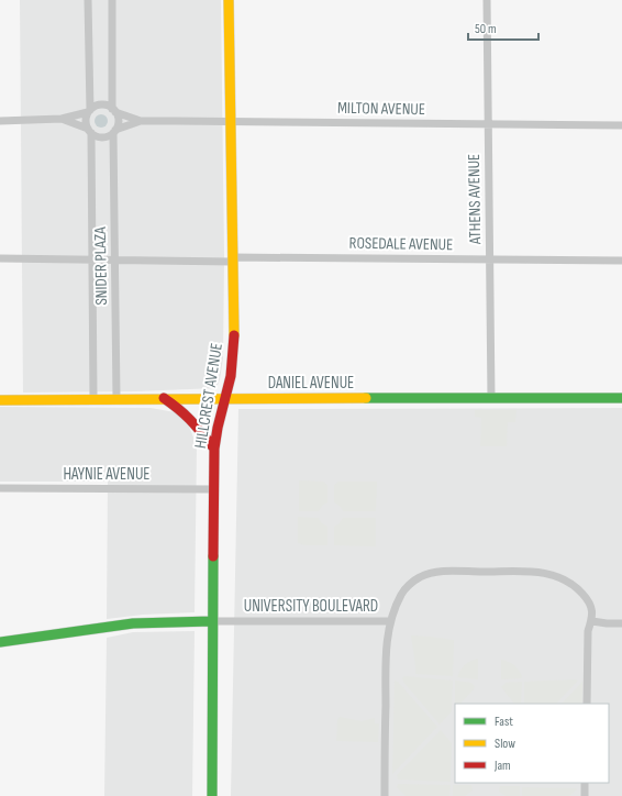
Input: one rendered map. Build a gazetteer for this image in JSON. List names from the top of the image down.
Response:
{
  "streets": {
    "street": [
      "MILTON AVENUE",
      "ATHENS AVENUE",
      "ROSEDALE AVENUE",
      "SNIDER PLAZA",
      "DANIEL AVENUE",
      "HILLCREST AVENUE",
      "HAYNIE AVENUE",
      "UNIVERSITY BOULEVARD"
    ]
  },
  "crossings": [
    ["MILTON AVENUE", "ATHENS AVENUE"],
    ["MILTON AVENUE", "SNIDER PLAZA"],
    ["MILTON AVENUE", "HILLCREST AVENUE"],
    ["ATHENS AVENUE", "ROSEDALE AVENUE"],
    ["ATHENS AVENUE", "DANIEL AVENUE"],
    ["ROSEDALE AVENUE", "SNIDER PLAZA"],
    ["ROSEDALE AVENUE", "HILLCREST AVENUE"],
    ["SNIDER PLAZA", "DANIEL AVENUE"],
    ["DANIEL AVENUE", "HILLCREST AVENUE"],
    ["HILLCREST AVENUE", "HAYNIE AVENUE"],
    ["HILLCREST AVENUE", "UNIVERSITY BOULEVARD"]
  ],
  "legend": ["Fast", "Slow", "Jam"],
  "scale_bar": "50 m"
}
